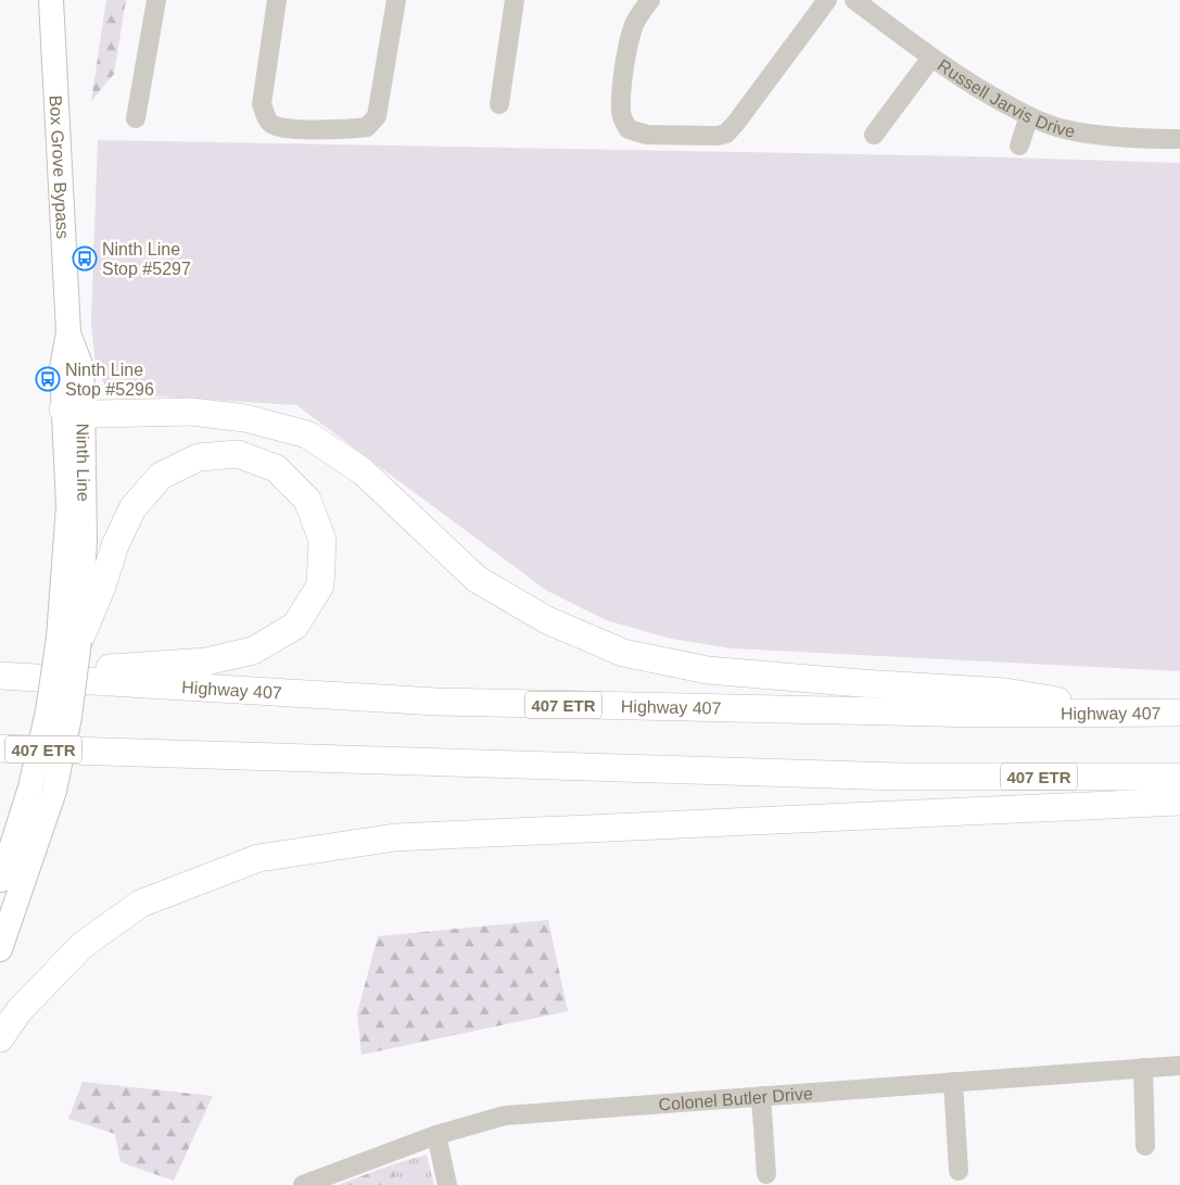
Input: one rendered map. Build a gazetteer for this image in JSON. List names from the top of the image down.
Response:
{
  "streets": {
    "highway": ["Highway 407", "407 ETR"],
    "main road": ["Box Grove Bypass", "Ninth Line"],
    "street": ["Russell Jarvis Drive", "Colonel Butler Drive"]
  },
  "crossings": [
    ["Box Grove Bypass", "Ninth Line"]
  ],
  "places": {
    "bus stop": ["Ninth Line Stop #5297", "Ninth Line Stop #5296"]
  }
}
